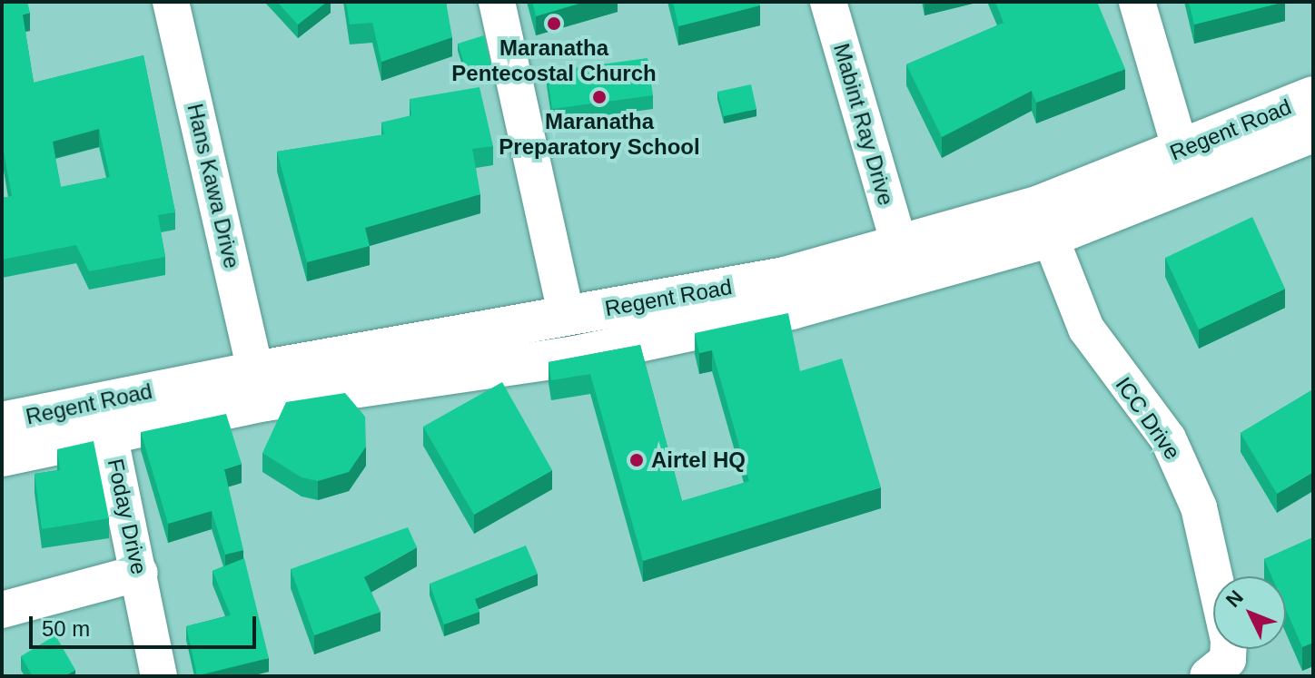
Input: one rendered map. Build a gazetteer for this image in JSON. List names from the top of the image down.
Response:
{
  "streets": {
    "main road": ["Regent Road"],
    "street": [
      "Mabint Ray Drive",
      "Hans Kawa Drive",
      "ICC Drive",
      "Foday Drive"
    ]
  },
  "crossings": [
    ["Mabint Ray Drive", "Regent Road"],
    ["Regent Road", "Hans Kawa Drive"],
    ["Regent Road", "ICC Drive"],
    ["Regent Road", "Foday Drive"]
  ],
  "places": ["Maranatha Pentecostal Church", "Maranatha Preparatory School", "Airtel HQ"],
  "scale_bar": "50 m",
  "north": "top left"
}
